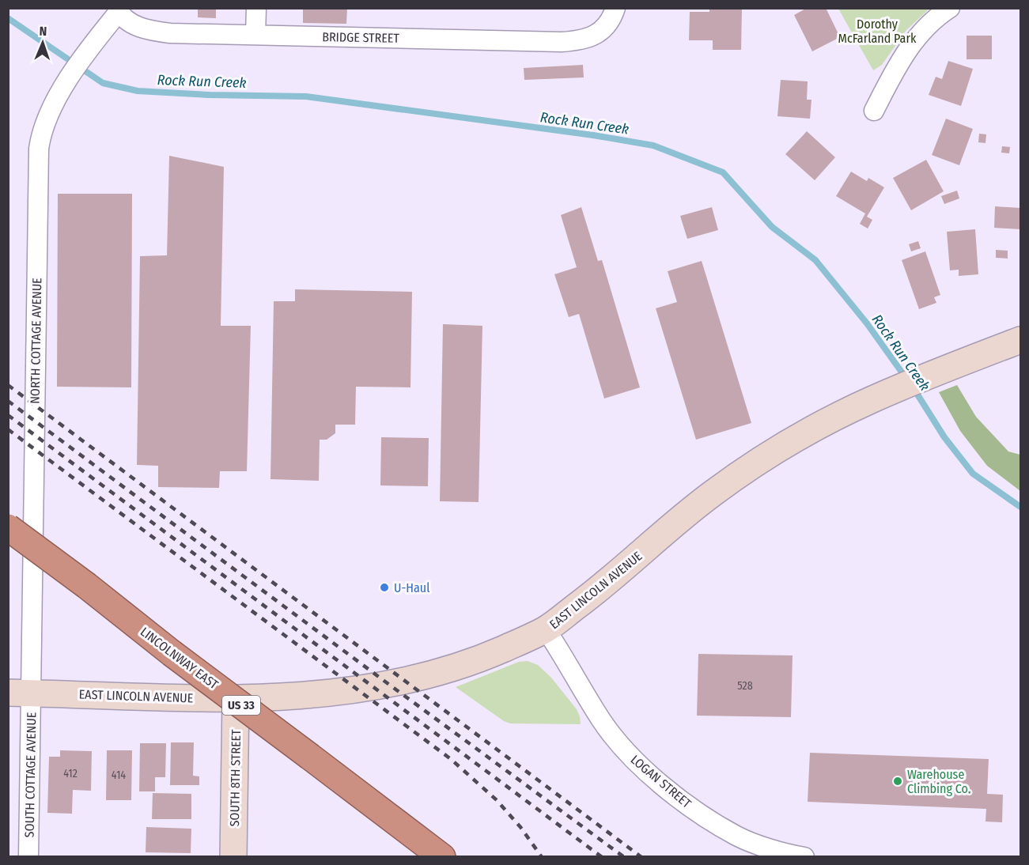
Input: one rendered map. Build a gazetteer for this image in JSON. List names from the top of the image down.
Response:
{
  "streets": {
    "highway": ["LINCOLNWAY EAST", "US 33"],
    "main road": ["EAST LINCOLN AVENUE", "SOUTH 8TH STREET"],
    "street": [
      "BRIDGE STREET",
      "NORTH COTTAGE AVENUE",
      "SOUTH COTTAGE AVENUE",
      "LOGAN STREET"
    ]
  },
  "crossings": [
    ["BRIDGE STREET", "NORTH COTTAGE AVENUE"],
    ["NORTH COTTAGE AVENUE", "EAST LINCOLN AVENUE"],
    ["NORTH COTTAGE AVENUE", "SOUTH COTTAGE AVENUE"],
    ["EAST LINCOLN AVENUE", "SOUTH COTTAGE AVENUE"],
    ["EAST LINCOLN AVENUE", "SOUTH 8TH STREET"],
    ["EAST LINCOLN AVENUE", "LOGAN STREET"]
  ],
  "water": ["Rock Run Creek"],
  "parks": ["Dorothy McFarland Park"],
  "places": ["U-Haul", "Warehouse Climbing Co."],
  "house_numbers": ["528", "412", "414"],
  "north": "top"
}
